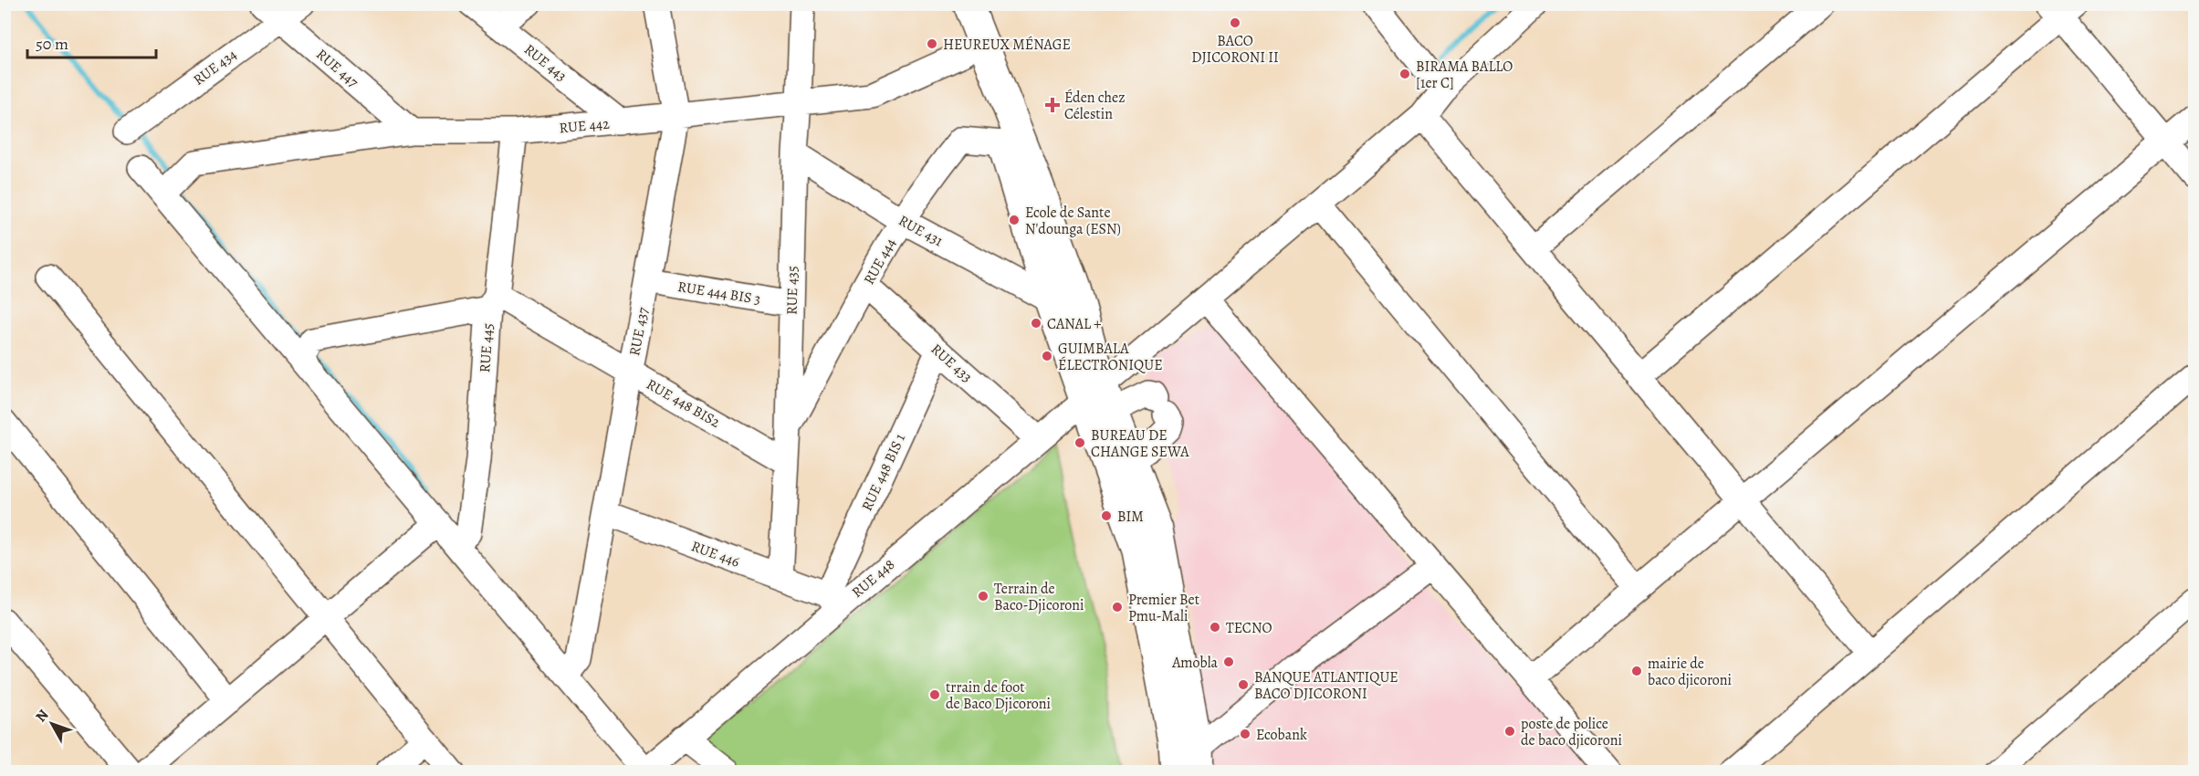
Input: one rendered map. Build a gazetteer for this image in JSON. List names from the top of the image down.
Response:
{
  "streets": {
    "street": [
      "RUE 443",
      "RUE 434",
      "RUE 447",
      "RUE 442",
      "RUE 431",
      "RUE 444",
      "RUE 435",
      "RUE 444 BIS 3",
      "RUE 437",
      "RUE 445",
      "RUE 433",
      "RUE 448 BIS2",
      "RUE 448 BIS 1",
      "RUE 446",
      "RUE 448"
    ]
  },
  "crossings": [
    ["RUE 443", "RUE 442"],
    ["RUE 434", "RUE 447"],
    ["RUE 447", "RUE 442"],
    ["RUE 442", "RUE 435"],
    ["RUE 442", "RUE 437"],
    ["RUE 442", "RUE 445"],
    ["RUE 431", "RUE 444"],
    ["RUE 431", "RUE 435"],
    ["RUE 444", "RUE 435"],
    ["RUE 444", "RUE 433"],
    ["RUE 435", "RUE 444 BIS 3"],
    ["RUE 435", "RUE 448 BIS2"],
    ["RUE 435", "RUE 446"],
    ["RUE 444 BIS 3", "RUE 437"],
    ["RUE 437", "RUE 448 BIS2"],
    ["RUE 437", "RUE 446"],
    ["RUE 445", "RUE 448 BIS2"],
    ["RUE 433", "RUE 448 BIS 1"],
    ["RUE 433", "RUE 448"],
    ["RUE 448 BIS 1", "RUE 446"],
    ["RUE 448 BIS 1", "RUE 448"],
    ["RUE 446", "RUE 448"]
  ],
  "places": {
    "other": [
      "BACO DJICORONI II",
      "HEUREUX MÉNAGE",
      "BIRAMA BALLO [1er C]",
      "Ecole de Sante N'dounga (ESN)",
      "CANAL +",
      "GUIMBALA ÉLECTRONIQUE",
      "BUREAU DE CHANGE SEWA",
      "BIM",
      "Terrain de Baco-Djicoroni",
      "Premier Bet Pmu-Mali",
      "TECNO",
      "Amobla",
      "mairie de baco djicoroni",
      "BANQUE ATLANTIQUE BACO DJICORONI",
      "trrain de foot de Baco Djicoroni",
      "poste de police de baco djicoroni",
      "Ecobank"
    ],
    "health": ["Éden chez Célestin"]
  },
  "scale_bar": "50 m",
  "north": "top left"
}
